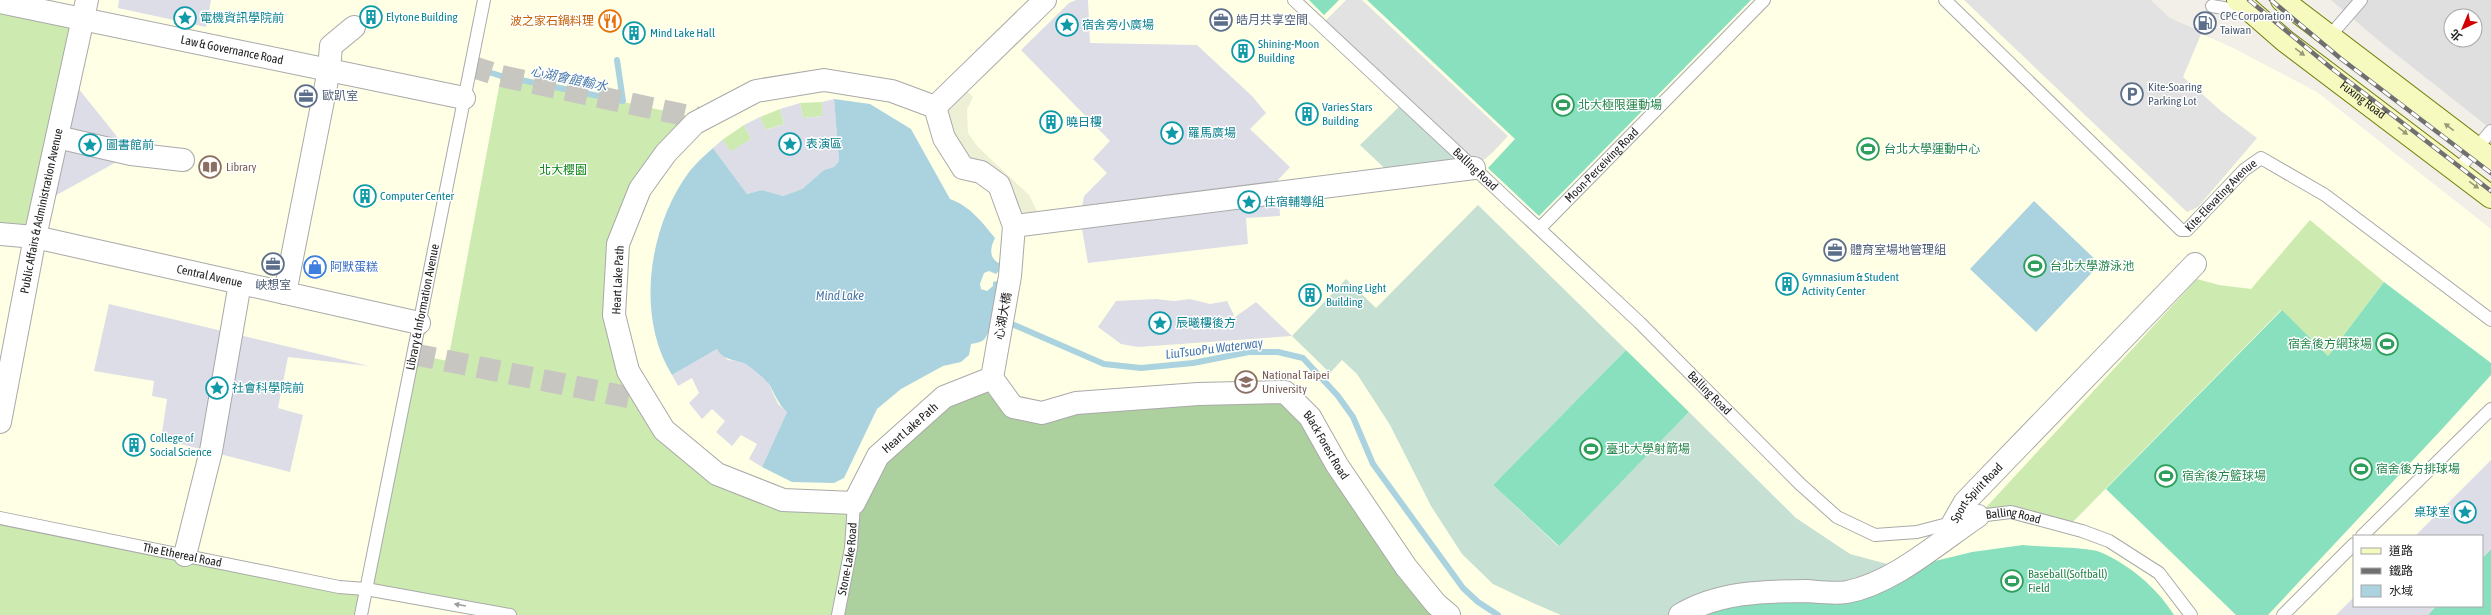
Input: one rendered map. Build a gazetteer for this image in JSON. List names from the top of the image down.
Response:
{
  "streets": {
    "main road": ["Fuxing Road"],
    "street": [
      "Law & Governance Road",
      "Public Affairs & Administration Avenue",
      "Central Avenue",
      "Heart Lake Path",
      "心湖大橋",
      "Black Forest Road",
      "Sport-Spirit Road"
    ],
    "lane": [
      "Moon-Perceiving Road",
      "Balling Road",
      "Kite-Elevating Avenue",
      "Library & Information Avenue",
      "The Ethereal Road",
      "Stone-Lake Road"
    ]
  },
  "crossings": [
    ["Law & Governance Road", "Public Affairs & Administration Avenue"],
    ["Law & Governance Road", "Library & Information Avenue"],
    ["Moon-Perceiving Road", "Balling Road"],
    ["Balling Road", "Sport-Spirit Road"],
    ["Public Affairs & Administration Avenue", "Central Avenue"],
    ["Central Avenue", "Library & Information Avenue"],
    ["Heart Lake Path", "心湖大橋"],
    ["Heart Lake Path", "Black Forest Road"],
    ["Heart Lake Path", "Stone-Lake Road"],
    ["Library & Information Avenue", "The Ethereal Road"],
    ["心湖大橋", "Black Forest Road"]
  ],
  "water": ["心湖會館輸水", "Mind Lake", "LiuTsuoPu Waterway"],
  "parks": ["北大櫻園"],
  "places": {
    "building": [
      "Elytone Building",
      "Mind Lake Hall",
      "Shining-Moon Building",
      "Varies Stars Building",
      "曉日樓",
      "Computer Center",
      "Gymnasium & Student Activity Center",
      "Morning Light Building",
      "College of Social Science"
    ],
    "place": [
      "電機資訊學院前",
      "宿舍旁小廣場",
      "羅馬廣場",
      "表演區",
      "圖書館前",
      "住宿輔導組",
      "辰曦樓後方",
      "社會科學院前",
      "桌球室"
    ],
    "office": [
      "皓月共享空間",
      "歐趴室",
      "體育室場地管理組",
      "峽想室"
    ],
    "restaurant": ["波之家石鍋料理"],
    "fuel station": ["CPC Corporation, Taiwan"],
    "parking": ["Kite-Soaring Parking Lot"],
    "sports": [
      "北大極限運動場",
      "台北大學運動中心",
      "台北大學游泳池",
      "宿舍後方網球場",
      "臺北大學射箭場",
      "宿舍後方排球場",
      "宿舍後方籃球場",
      "Baseball(Softball) Field"
    ],
    "library": ["Library"],
    "shop": ["阿默蛋糕"],
    "school or university": ["National Taipei University"]
  },
  "legend": ["道路", "鐵路", "水域"],
  "north": "bottom left"
}
